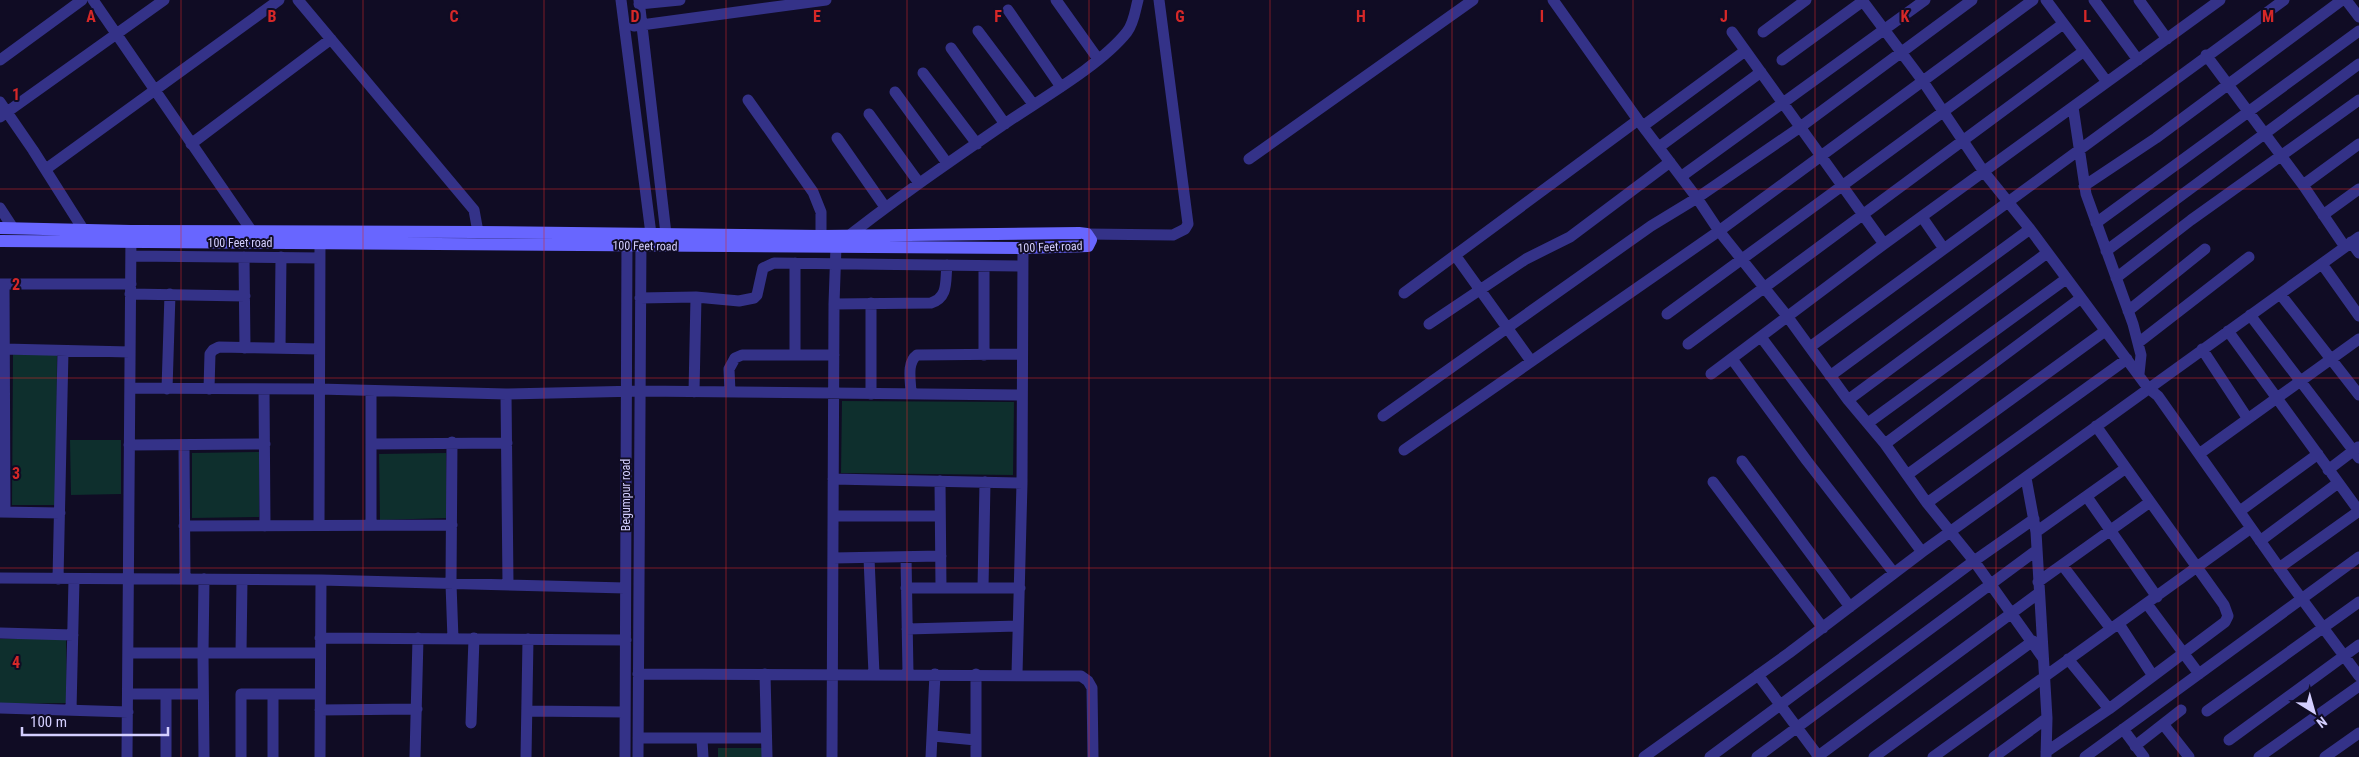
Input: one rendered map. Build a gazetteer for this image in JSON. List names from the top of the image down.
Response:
{
  "streets": {
    "street": ["100 Feet road", "Begumpur road"]
  },
  "crossings": [
    ["100 Feet road", "Begumpur road"]
  ],
  "scale_bar": "100 m",
  "north": "bottom right",
  "grid": {
    "columns": [
      "A",
      "B",
      "C",
      "D",
      "E",
      "F",
      "G",
      "H",
      "I",
      "J",
      "K",
      "L",
      "M"
    ],
    "rows": [
      "1",
      "2",
      "3",
      "4"
    ]
  }
}
